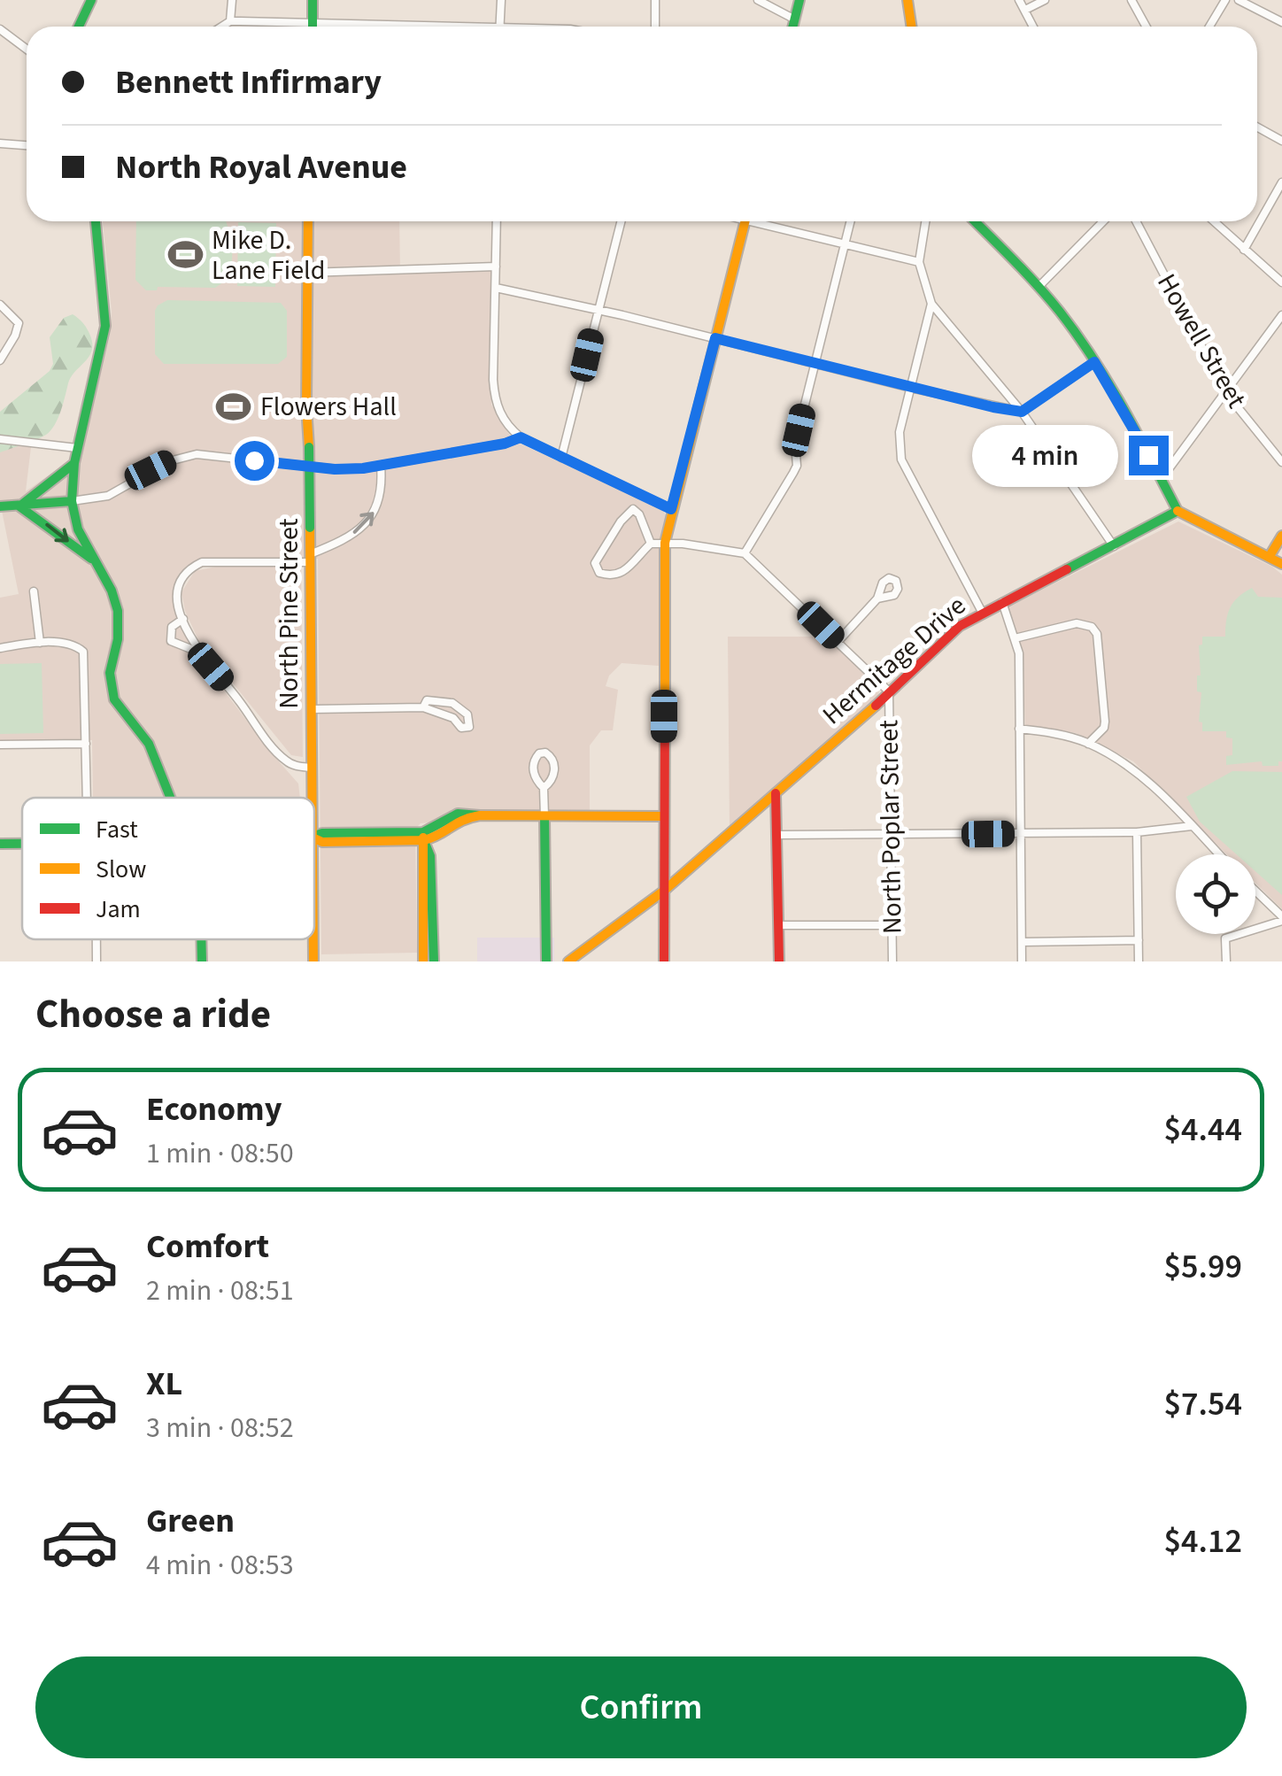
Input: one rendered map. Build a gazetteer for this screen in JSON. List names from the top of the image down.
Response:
{
  "streets": {
    "street": [
      "Howell Street",
      "North Pine Street",
      "Hermitage Drive",
      "North Poplar Street"
    ]
  },
  "crossings": [
    ["Hermitage Drive", "North Poplar Street"]
  ],
  "places": {
    "sports": ["Mike D. Lane Field", "Flowers Hall"]
  },
  "legend": ["Fast", "Slow", "Jam"],
  "page": {
    "banner": ["Bennett Infirmary", "North Royal Avenue"],
    "bubble": "4 min",
    "heading": "Choose a ride",
    "list": [
      {
        "name": "Economy",
        "note": "1 min · 08:50",
        "value": "$4.44"
      },
      {
        "name": "Comfort",
        "note": "2 min · 08:51",
        "value": "$5.99"
      },
      {
        "name": "XL",
        "note": "3 min · 08:52",
        "value": "$7.54"
      },
      {
        "name": "Green",
        "note": "4 min · 08:53",
        "value": "$4.12"
      }
    ],
    "buttons": "Confirm"
  }
}
